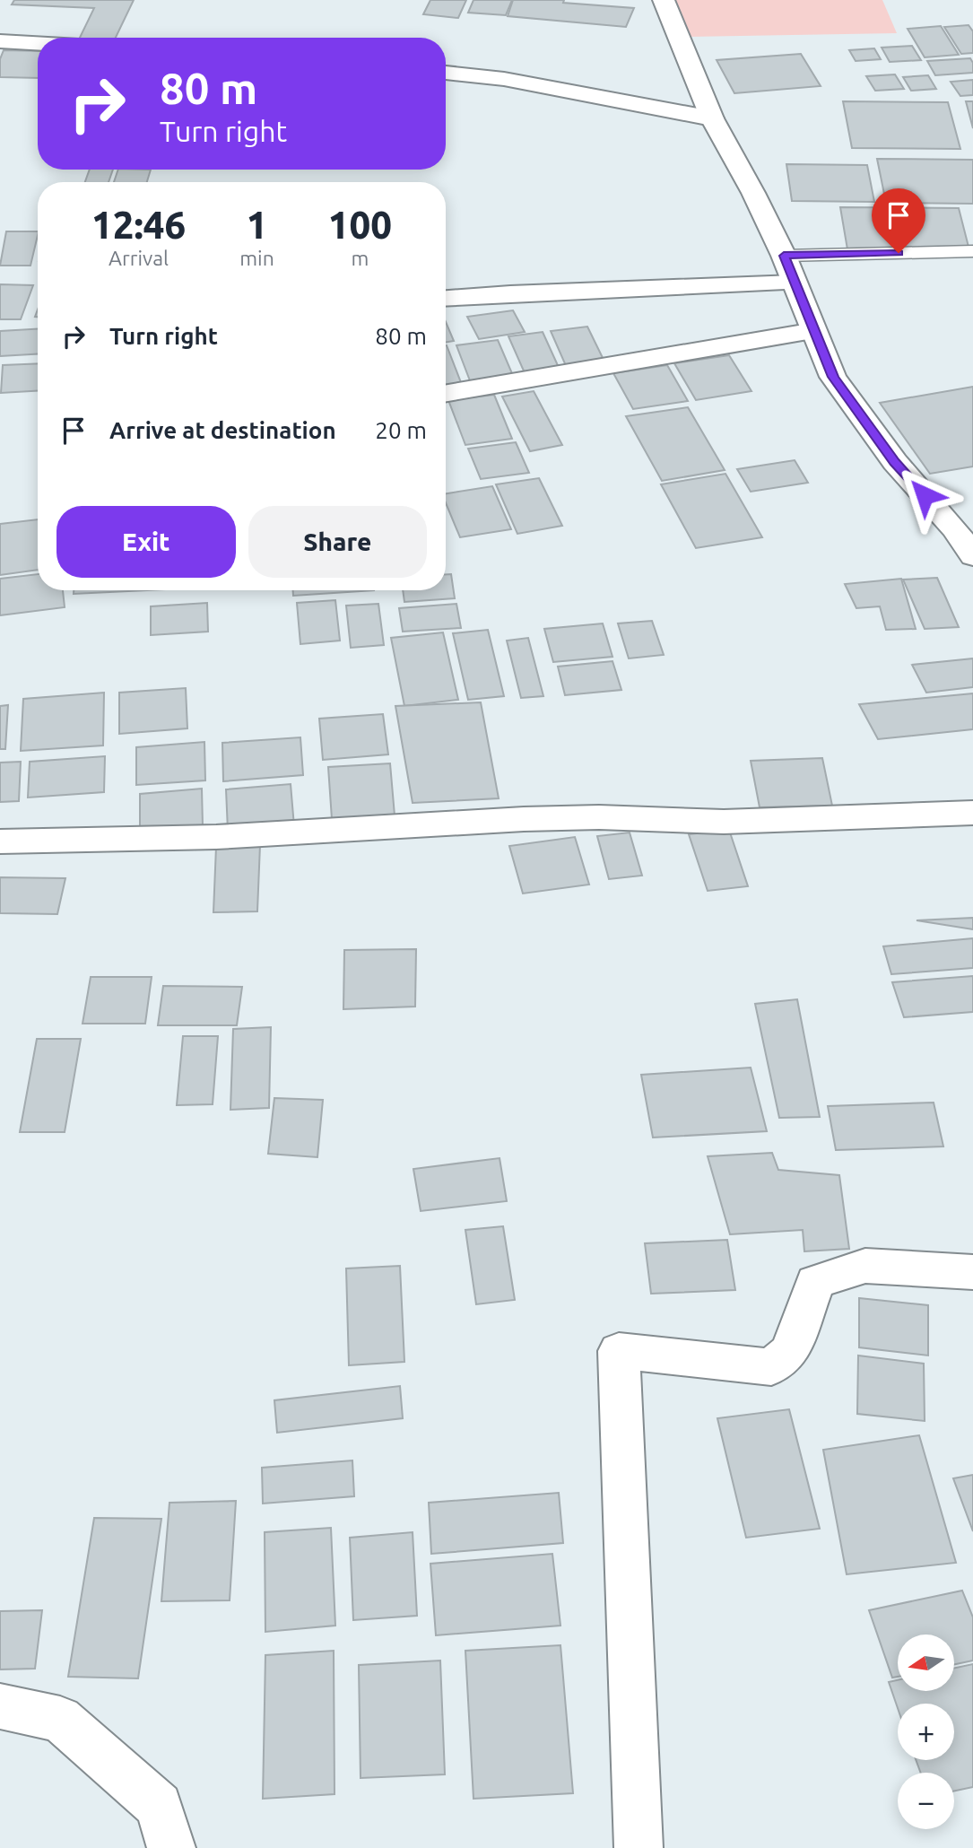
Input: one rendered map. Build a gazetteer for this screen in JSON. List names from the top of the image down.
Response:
{
  "north": "left",
  "page": {
    "turn": ["80 m", "Turn right"],
    "eta": [
      "12:46",
      "Arrival",
      "1",
      "min",
      "100",
      "m"
    ],
    "list": [
      {
        "name": "Turn right",
        "value": "80 m"
      },
      {
        "name": "Arrive at destination",
        "value": "20 m"
      }
    ],
    "buttons": ["Exit", "Share"],
    "map_buttons": ["+", "−"]
  }
}
